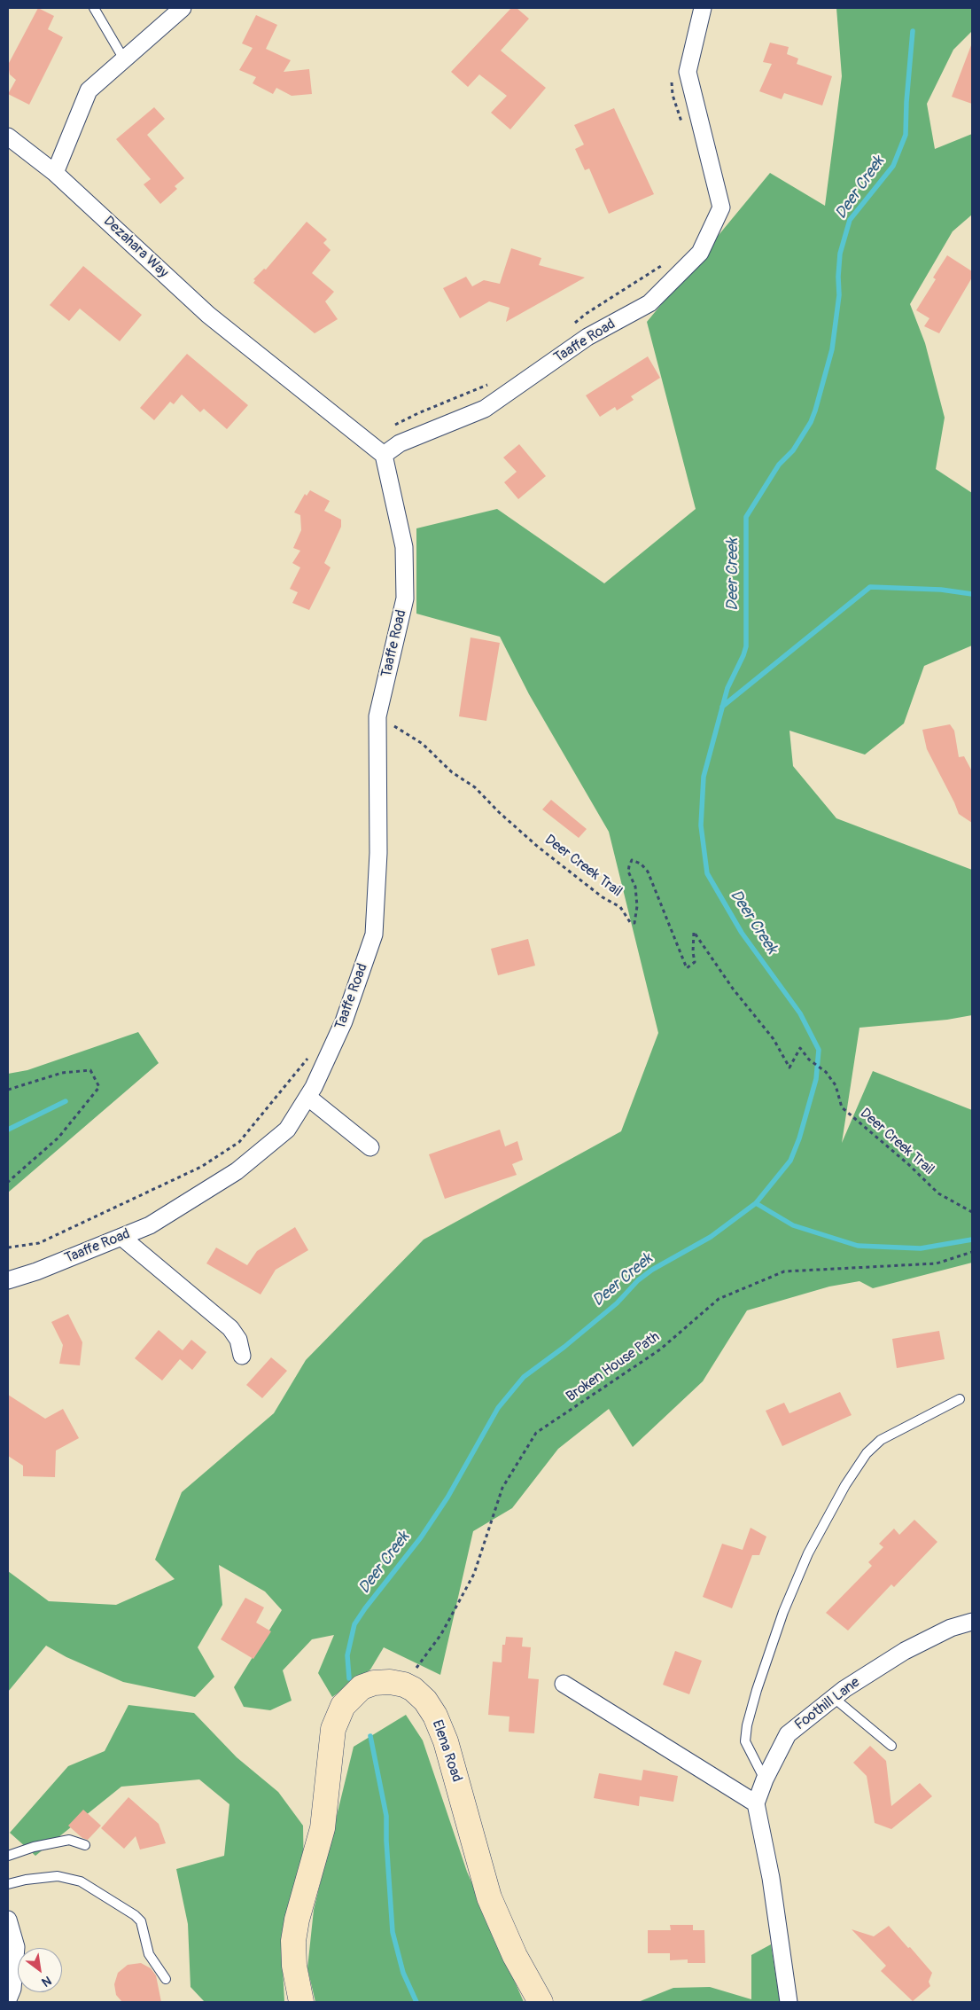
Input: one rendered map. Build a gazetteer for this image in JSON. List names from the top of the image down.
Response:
{
  "streets": {
    "street": [
      "Dezahara Way",
      "Taaffe Road",
      "Foothill Lane",
      "Elena Road"
    ],
    "path": ["Deer Creek Trail", "Broken House Path"]
  },
  "crossings": [
    ["Dezahara Way", "Taaffe Road"],
    ["Taaffe Road", "Deer Creek Trail"],
    ["Broken House Path", "Elena Road"]
  ],
  "water": ["Deer Creek"],
  "north": "bottom right"
}
